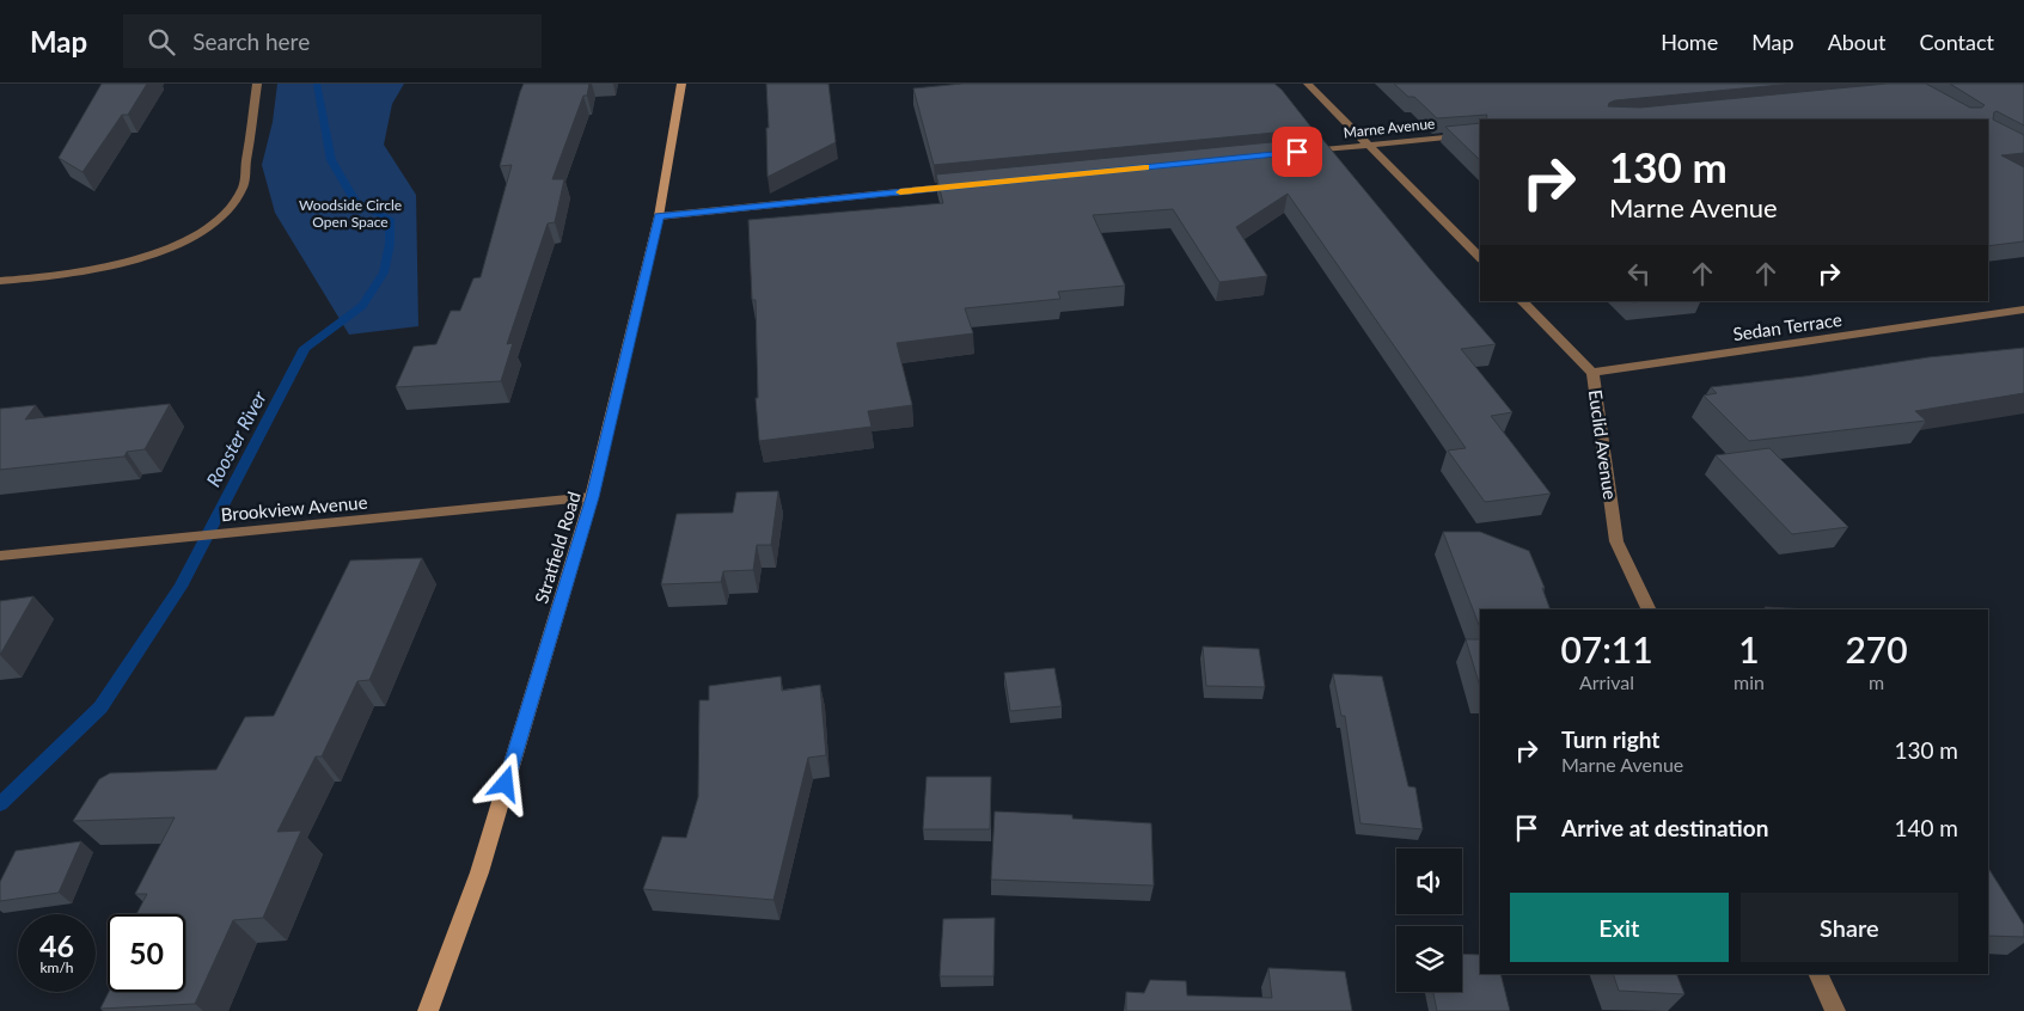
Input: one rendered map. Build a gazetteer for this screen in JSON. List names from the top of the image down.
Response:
{
  "streets": {
    "main road": ["Stratfield Road"],
    "street": [
      "Marne Avenue",
      "Sedan Terrace",
      "Euclid Avenue",
      "Brookview Avenue"
    ]
  },
  "crossings": [
    ["Sedan Terrace", "Euclid Avenue"],
    ["Brookview Avenue", "Stratfield Road"]
  ],
  "water": ["Rooster River"],
  "parks": ["Woodside Circle Open Space"],
  "page": {
    "header": "Map",
    "search": "Search here",
    "nav": [
      "Home",
      "Map",
      "About",
      "Contact"
    ],
    "turn": ["130 m", "Marne Avenue"],
    "eta": [
      "07:11",
      "Arrival",
      "1",
      "min",
      "270",
      "m"
    ],
    "list": [
      {
        "name": "Turn right",
        "note": "Marne Avenue",
        "value": "130 m"
      },
      {
        "name": "Arrive at destination",
        "value": "140 m"
      }
    ],
    "buttons": ["Exit", "Share"],
    "speed": "46 km/h",
    "limit": "50"
  }
}
